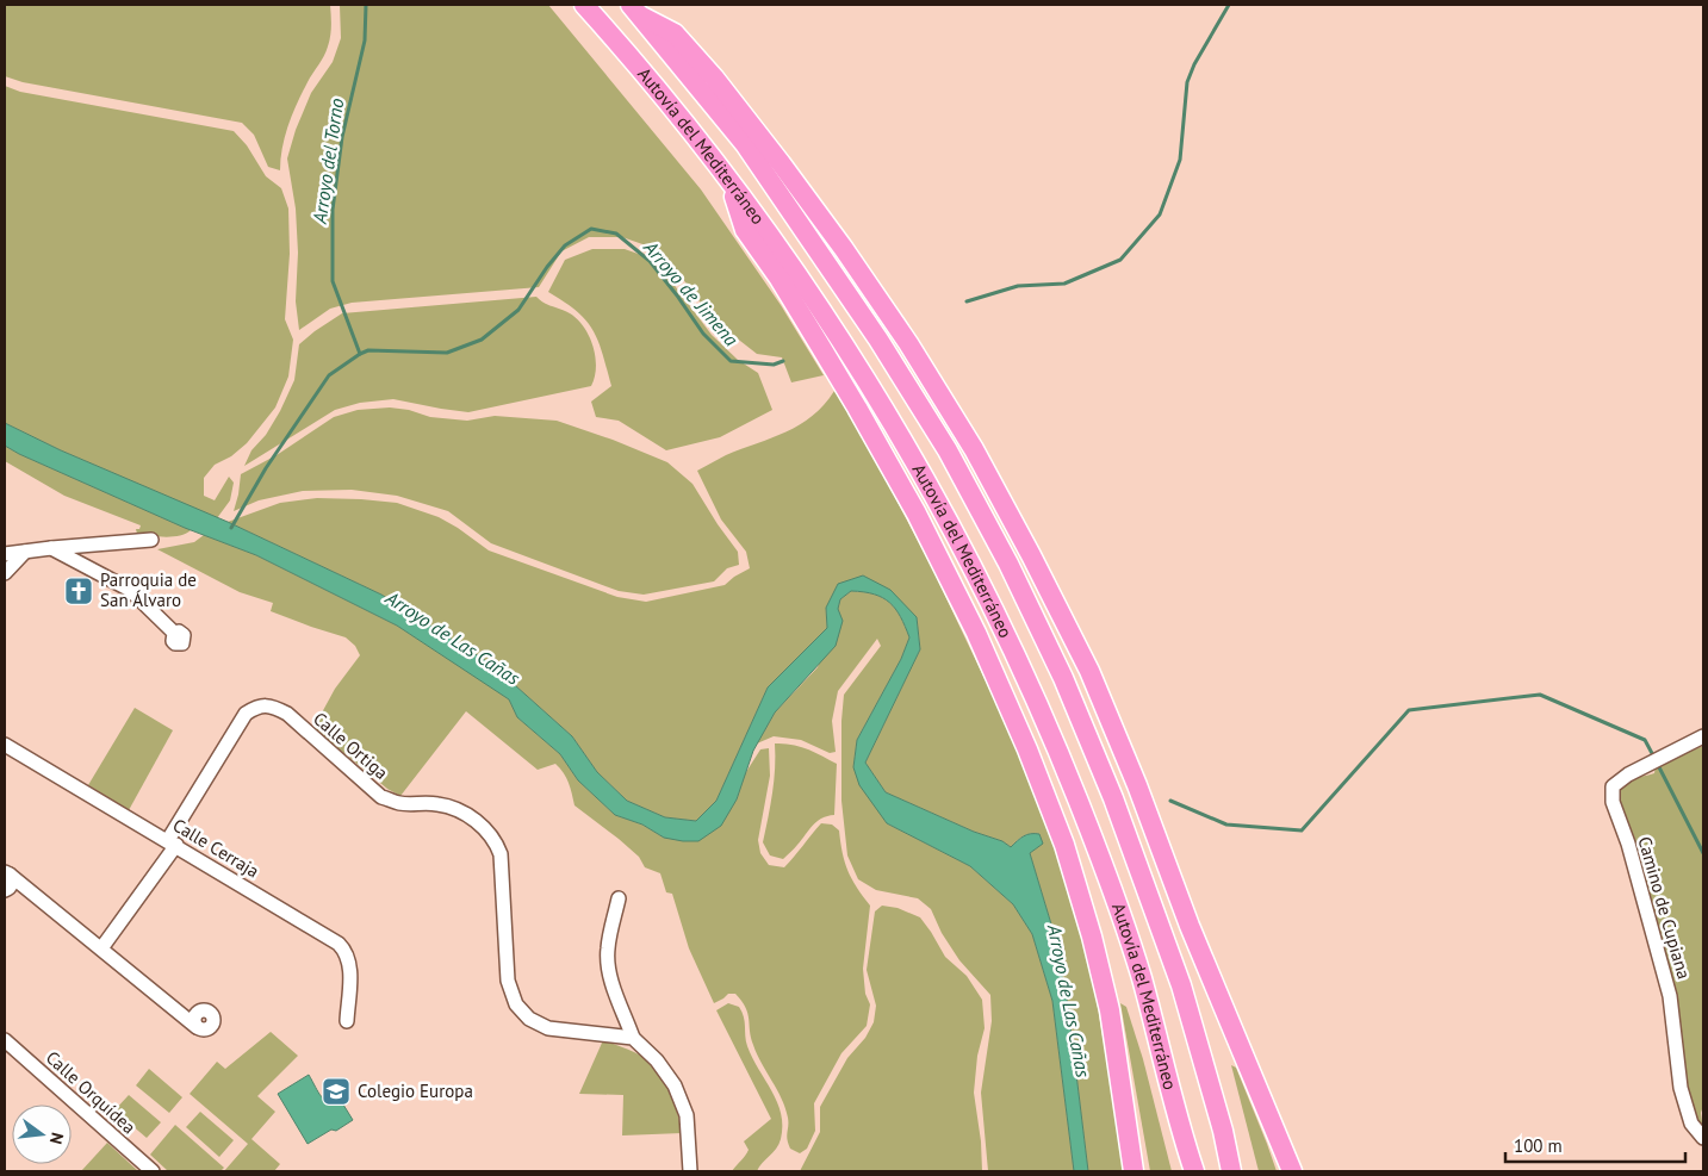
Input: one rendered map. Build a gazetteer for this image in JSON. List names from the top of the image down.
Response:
{
  "streets": {
    "highway": ["Autovía del Mediterráneo"],
    "street": [
      "Calle Ortiga",
      "Calle Cerraja",
      "Camino de Cupiana",
      "Calle Orquídea"
    ]
  },
  "crossings": [
    ["Calle Ortiga", "Calle Cerraja"]
  ],
  "water": ["Arroyo del Torno", "Arroyo de Jimena", "Arroyo de Las Cañas"],
  "places": {
    "church": ["Parroquia de San Álvaro"],
    "school or university": ["Colegio Europa"]
  },
  "scale_bar": "100 m",
  "north": "right"
}
